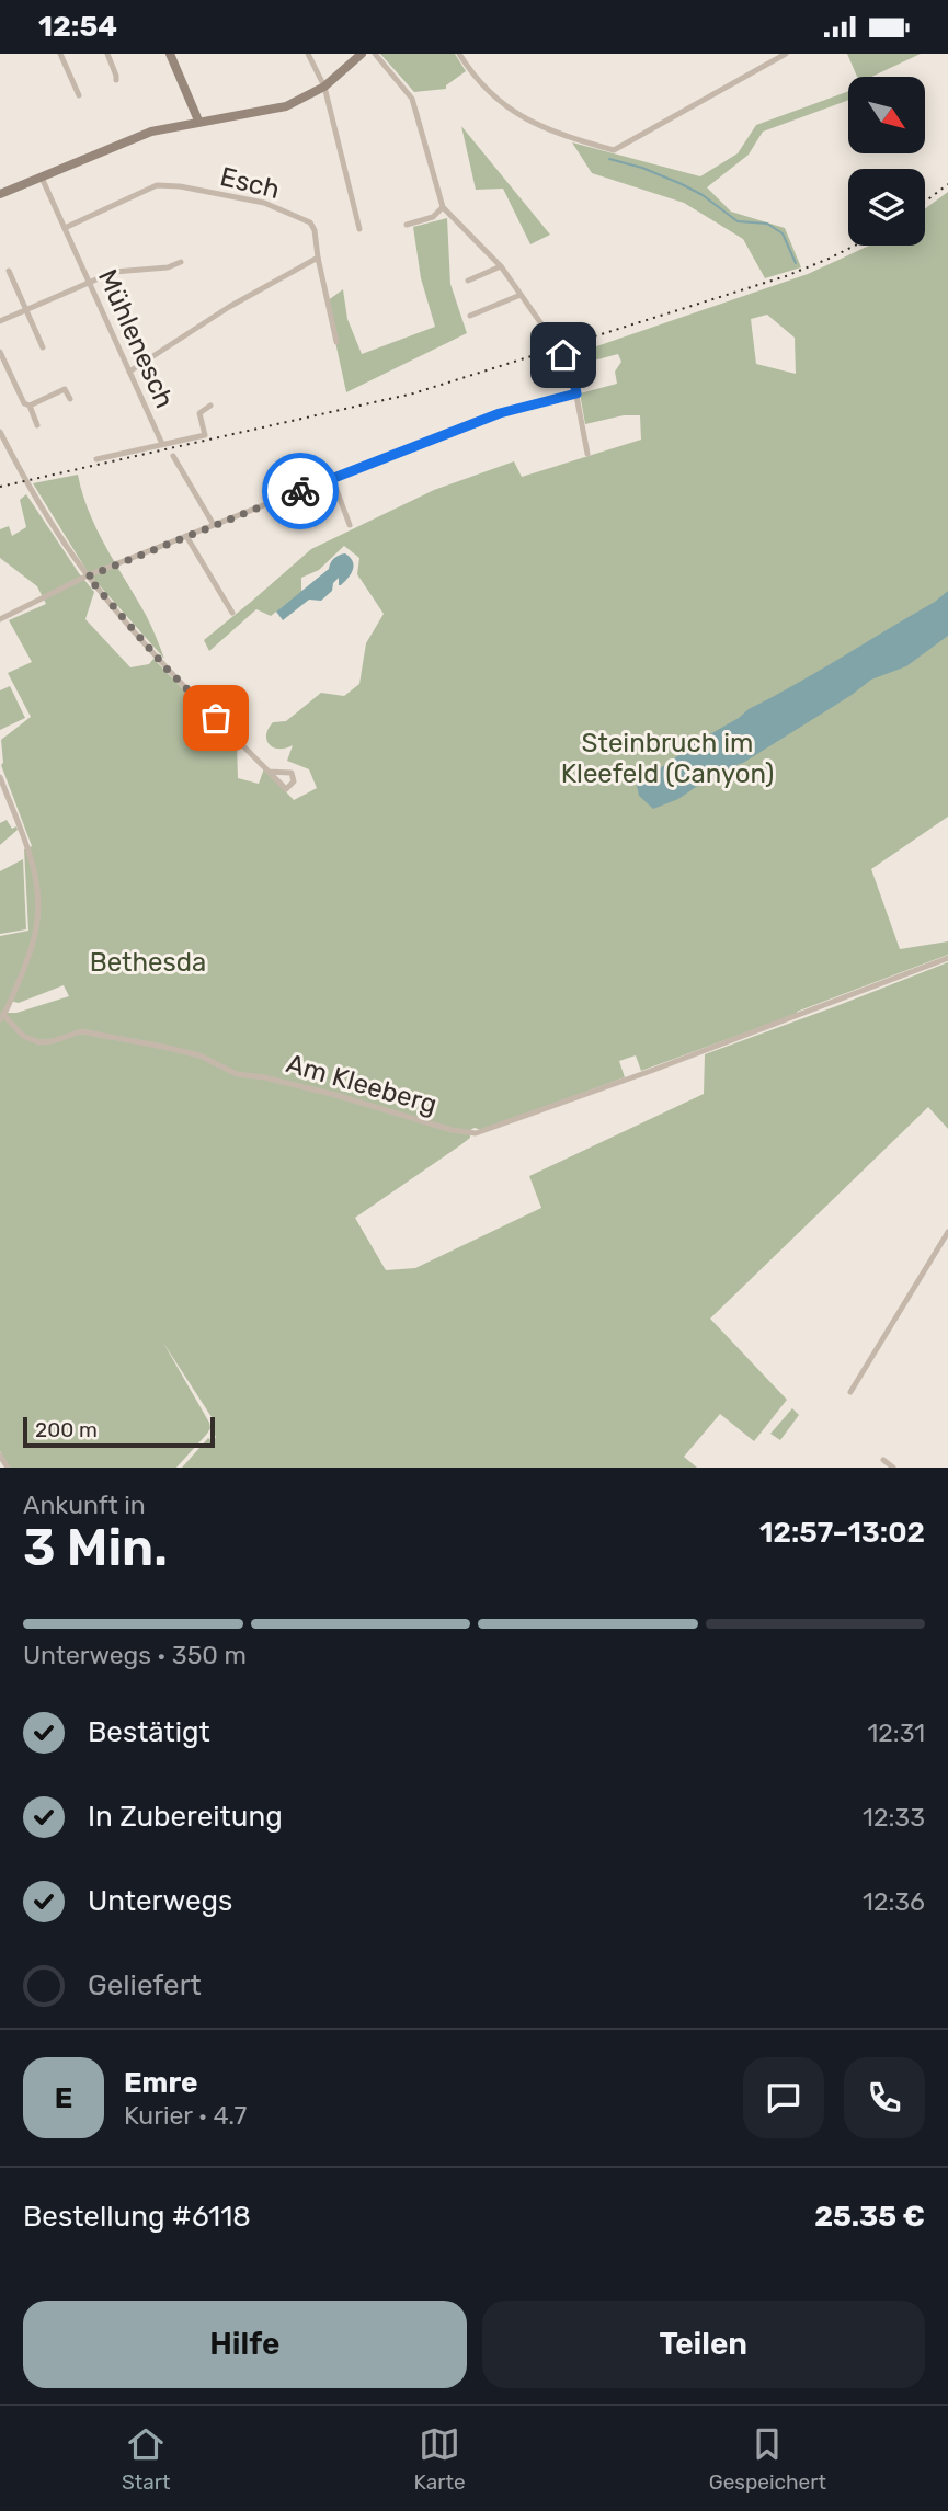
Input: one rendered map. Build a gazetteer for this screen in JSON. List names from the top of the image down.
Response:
{
  "streets": {
    "street": ["Esch", "Mühlenesch", "Am Kleeberg"]
  },
  "crossings": [
    ["Esch", "Mühlenesch"]
  ],
  "parks": ["Steinbruch im Kleefeld (Canyon)", "Bethesda"],
  "scale_bar": "200 m",
  "north": "bottom right",
  "page": {
    "status": "12:54",
    "scale": "200 m",
    "heading": ["3 Min.", "Ankunft in", "12:57–13:02"],
    "panel": [
      "Emre",
      "Kurier · 4.7",
      "Bestellung #6118",
      "25.35 €"
    ],
    "bar": "Unterwegs · 350 m",
    "list": [
      ["Bestätigt", "12:31"],
      ["In Zubereitung", "12:33"],
      ["Unterwegs", "12:36"],
      "Geliefert"
    ],
    "round": "E",
    "buttons": ["Hilfe", "Teilen"],
    "tabs": ["Start", "Karte", "Gespeichert"]
  }
}
